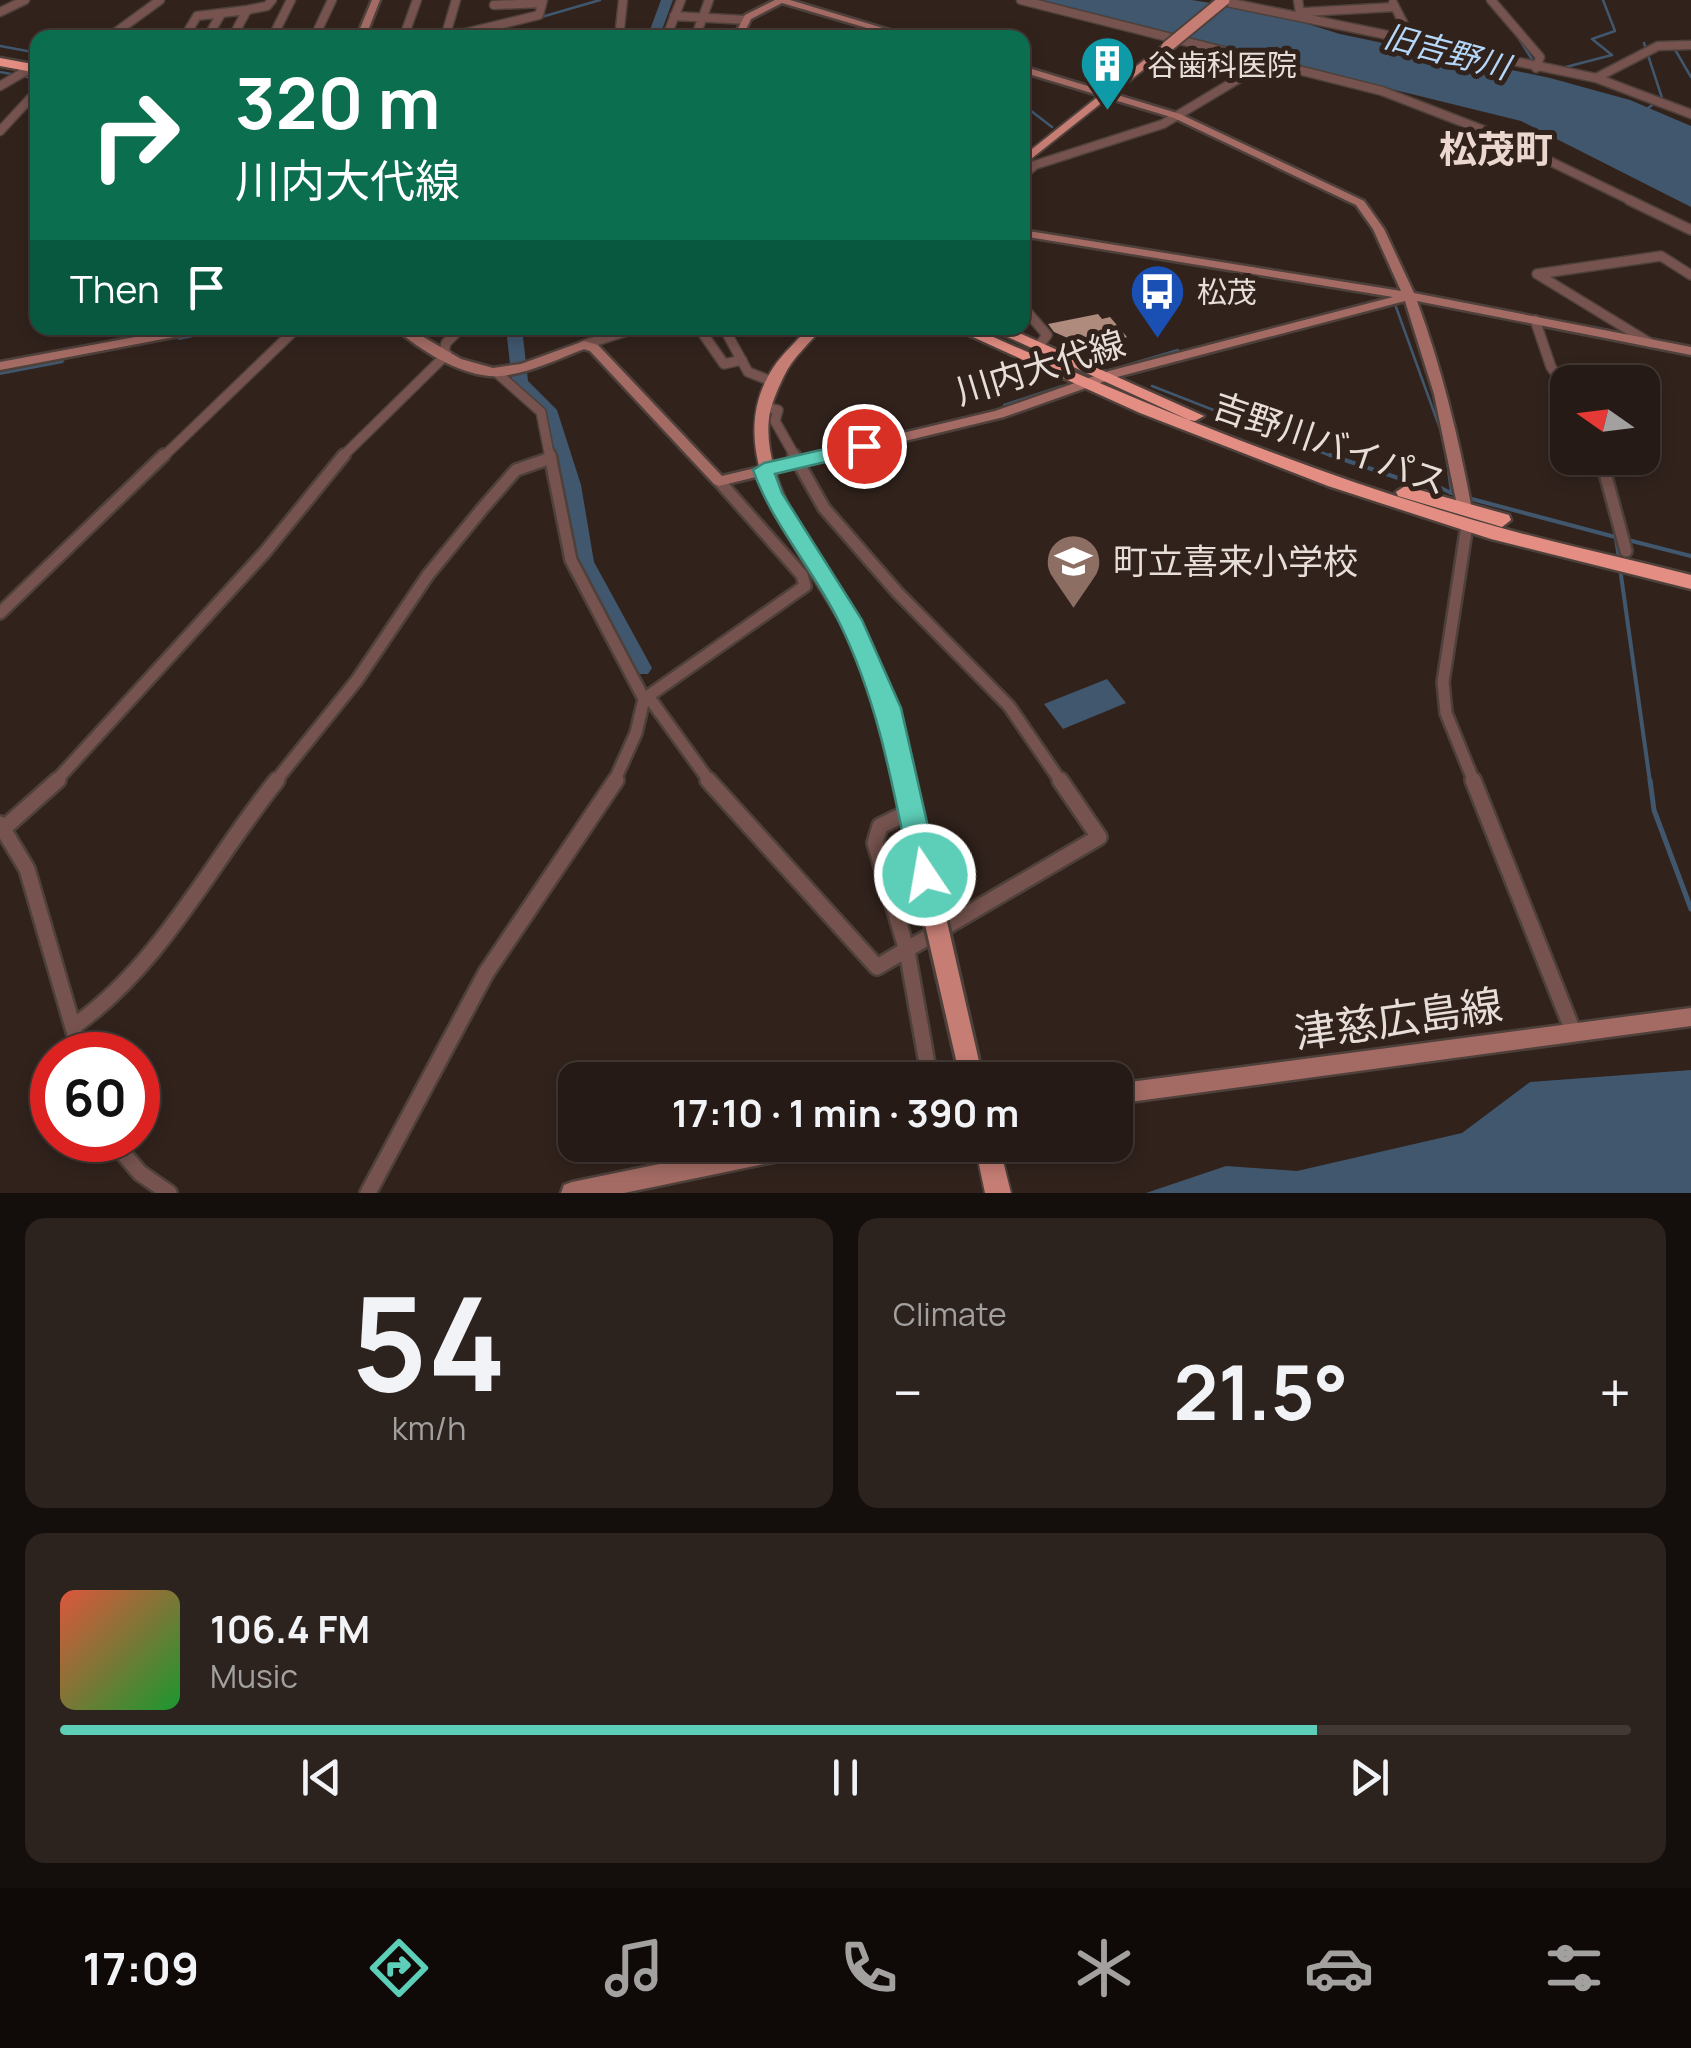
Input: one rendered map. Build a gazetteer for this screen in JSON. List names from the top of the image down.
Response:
{
  "streets": {
    "highway": ["吉野川バイパス"],
    "main road": ["川内大代線", "津慈広島線"]
  },
  "crossings": [
    ["川内大代線", "吉野川バイパス"]
  ],
  "districts": ["松茂町"],
  "water": ["旧吉野川"],
  "places": {
    "building": ["谷歯科医院"],
    "bus stop": ["松茂"],
    "school or university": ["町立喜来小学校"]
  },
  "north": "left",
  "page": {
    "turn": ["320 m", "川内大代線"],
    "then": "Then",
    "limit": "60",
    "trip": "17:10 · 1 min · 390 m",
    "tile": [
      ["54", "km/h"],
      "Climate"
    ],
    "heat": ["−", "21.5°", "+"],
    "song": ["106.4 FM", "Music"],
    "tabs": "17:09"
  }
}
